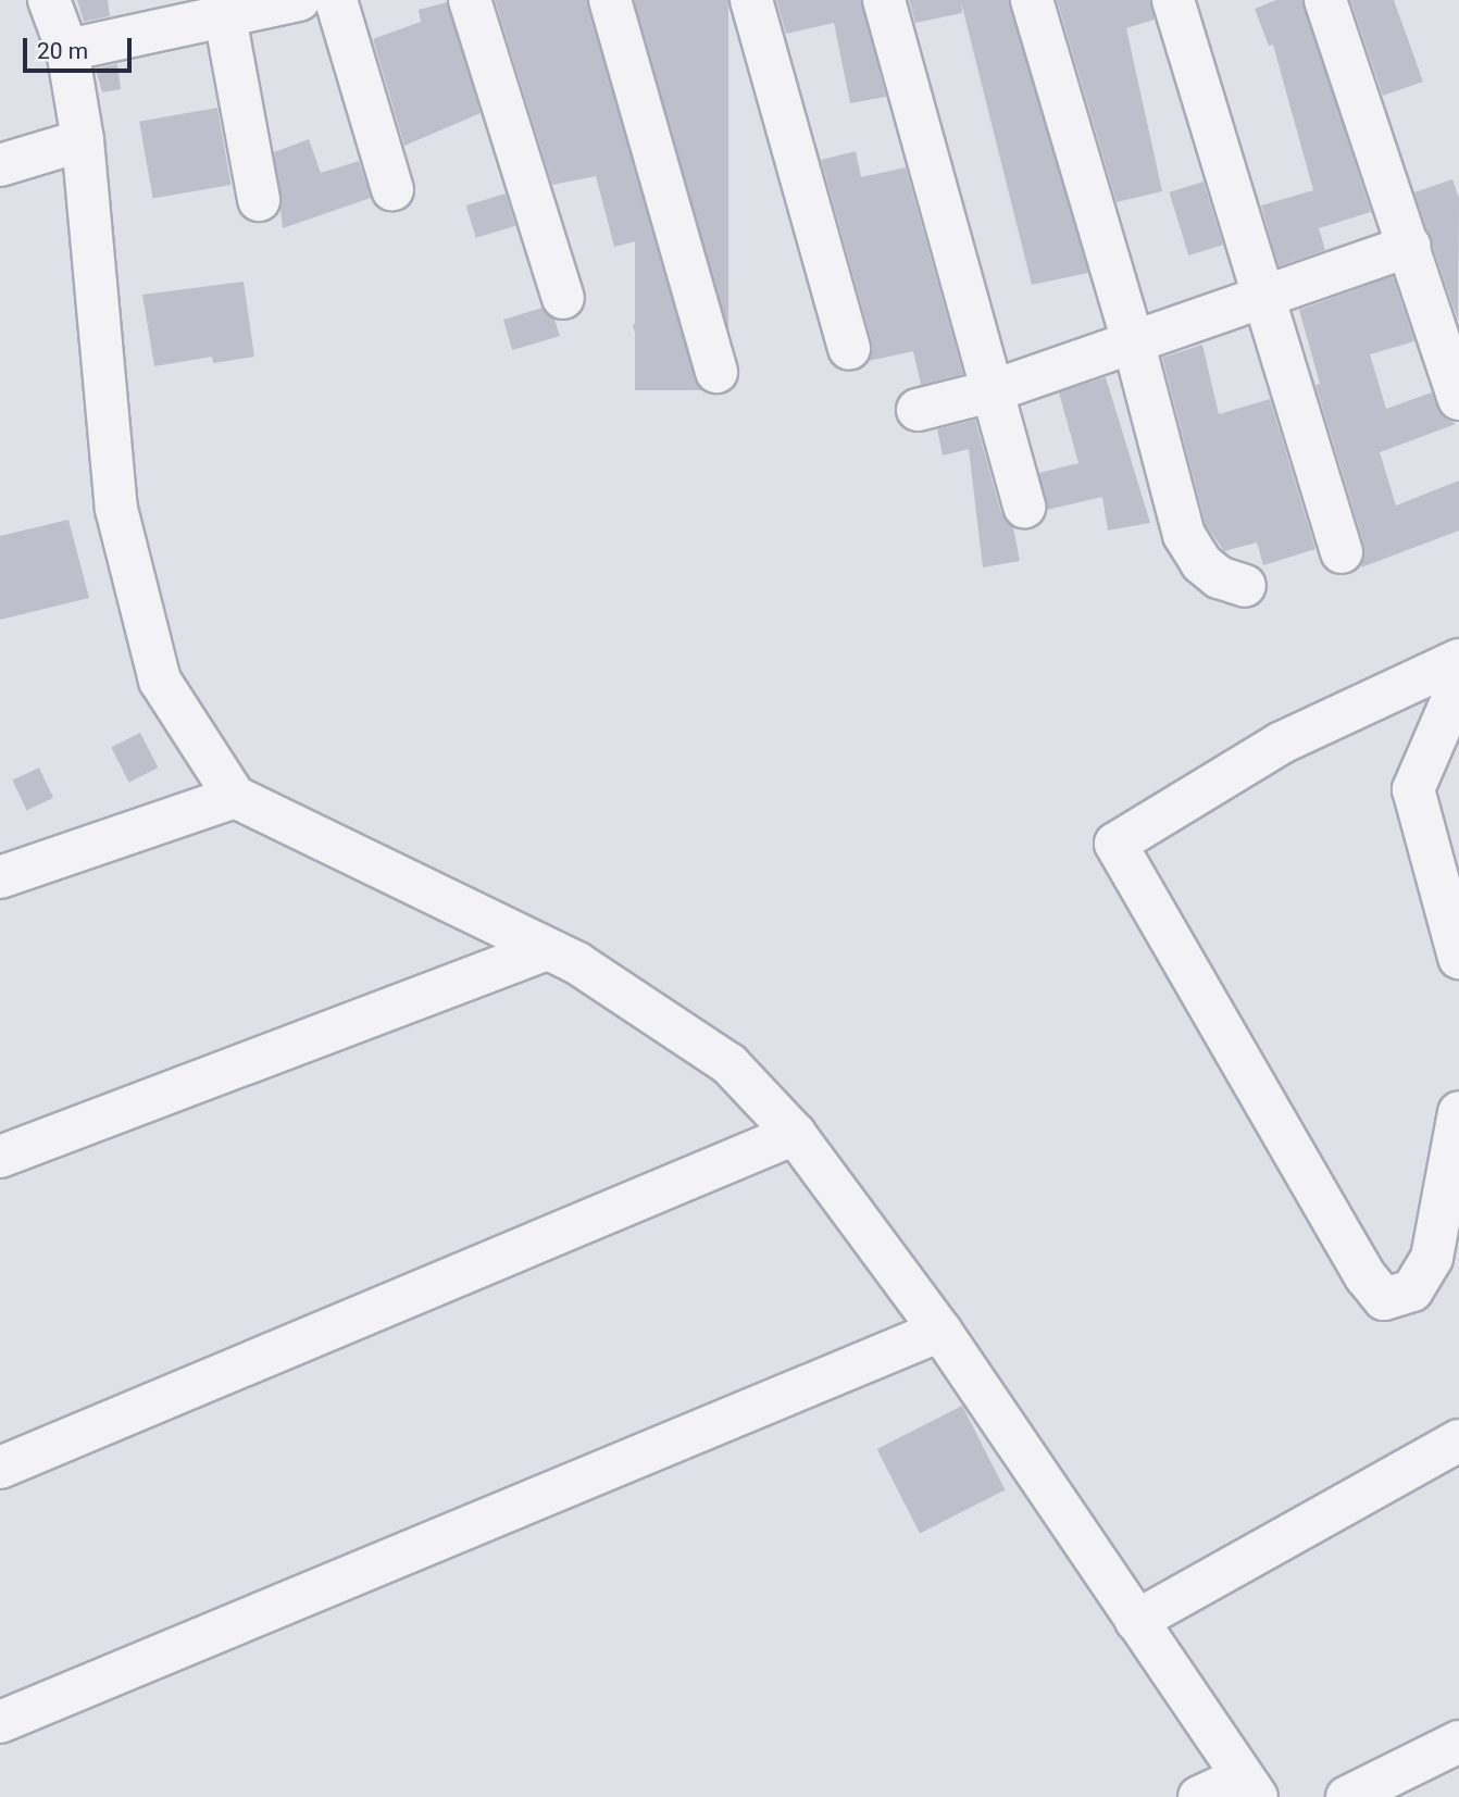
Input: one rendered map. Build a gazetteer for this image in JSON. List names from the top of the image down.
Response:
{
  "scale_bar": "20 m"
}
